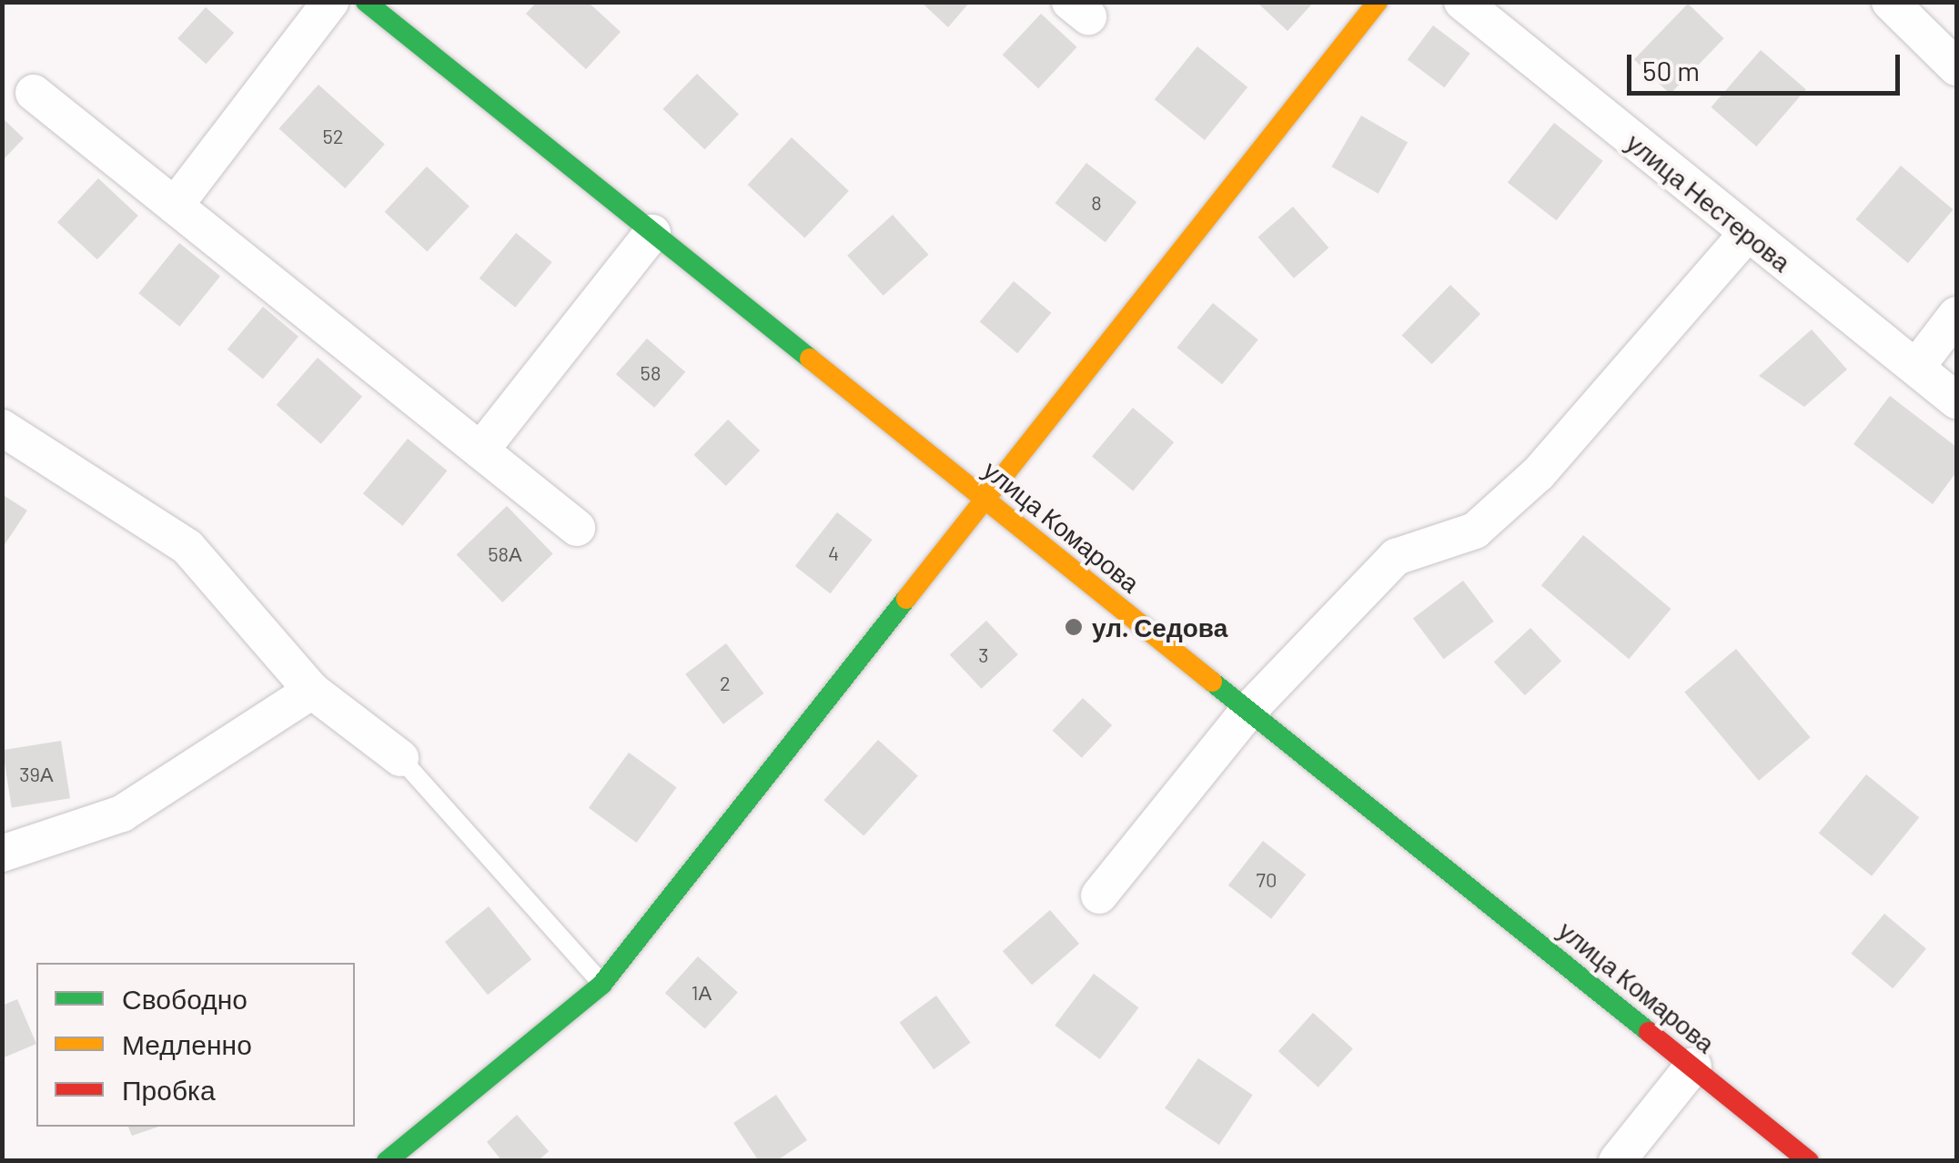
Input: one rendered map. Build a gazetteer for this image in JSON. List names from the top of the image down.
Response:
{
  "streets": {
    "main road": ["улица Комарова"],
    "street": ["улица Нестерова"]
  },
  "places": ["ул. Седова"],
  "house_numbers": [
    "52",
    "8",
    "58",
    "4",
    "58А",
    "3",
    "2",
    "39А",
    "70",
    "1А"
  ],
  "legend": ["Свободно", "Медленно", "Пробка"],
  "scale_bar": "50 m"
}
